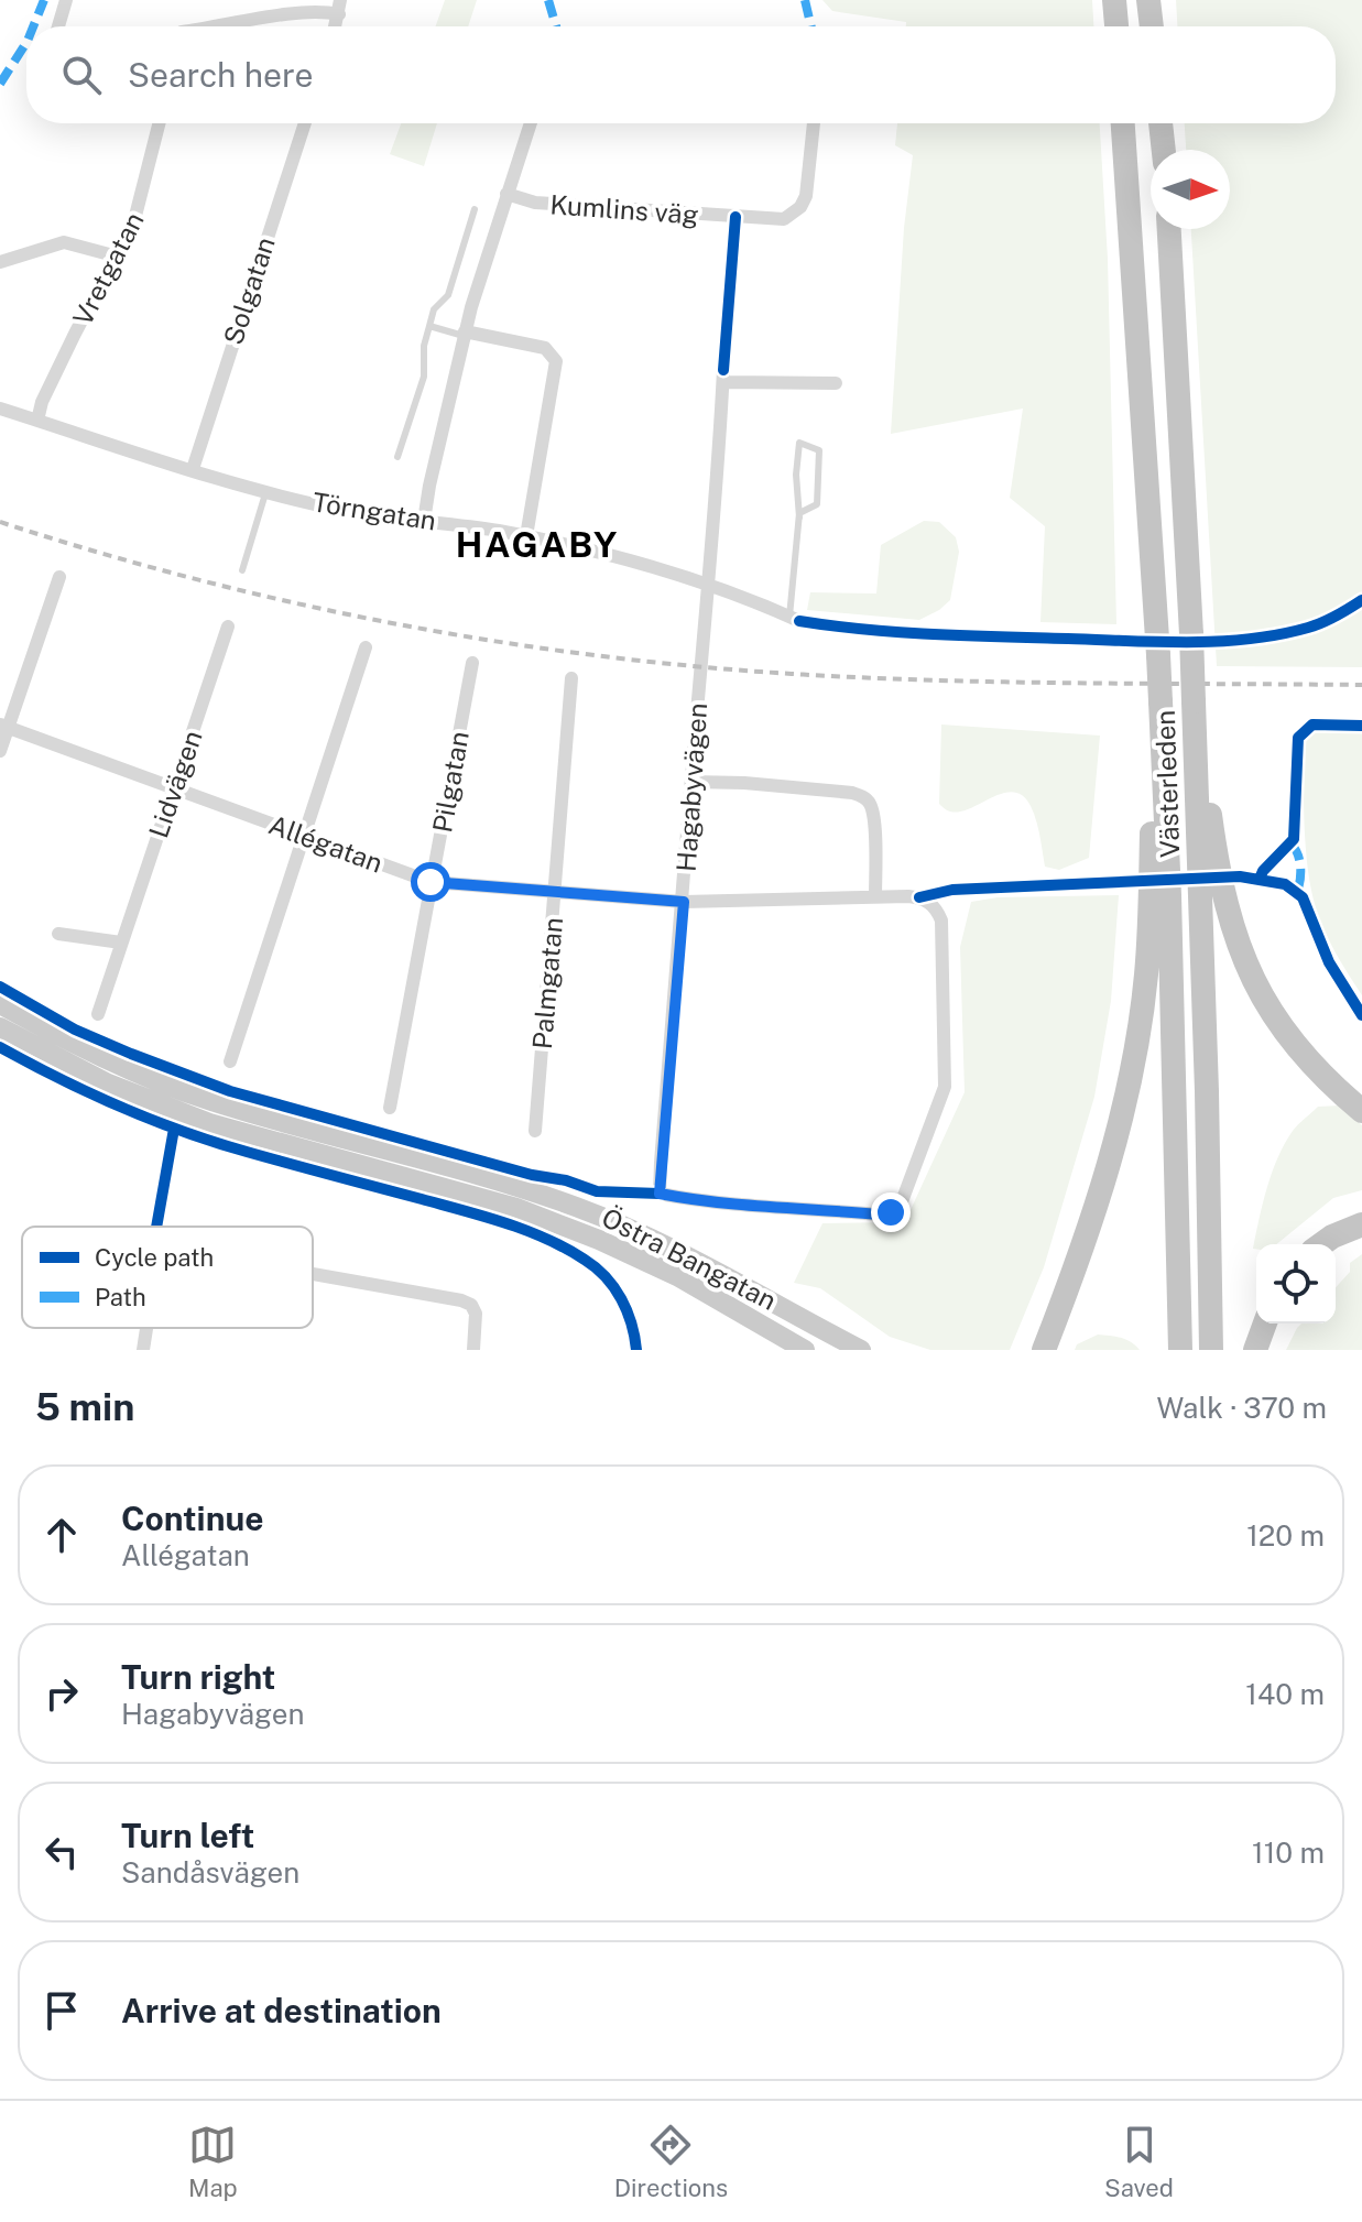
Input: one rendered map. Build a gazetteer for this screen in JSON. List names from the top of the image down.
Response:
{
  "streets": {
    "highway": ["Västerleden"],
    "main road": ["Östra Bangatan"],
    "street": [
      "Kumlins väg",
      "Vretgatan",
      "Solgatan",
      "Törngatan",
      "Pilgatan",
      "Lidvägen",
      "Hagabyvägen",
      "Allégatan",
      "Palmgatan"
    ]
  },
  "crossings": [
    ["Vretgatan", "Törngatan"],
    ["Solgatan", "Törngatan"],
    ["Törngatan", "Hagabyvägen"],
    ["Pilgatan", "Allégatan"],
    ["Lidvägen", "Allégatan"],
    ["Hagabyvägen", "Allégatan"],
    ["Allégatan", "Palmgatan"]
  ],
  "districts": ["HAGABY"],
  "legend": ["Cycle path", "Path"],
  "north": "right",
  "page": {
    "search": "Search here",
    "heading": ["5 min", "Walk · 370 m"],
    "list": [
      ["Continue", "Allégatan", "120 m"],
      ["Turn right", "Hagabyvägen", "140 m"],
      ["Turn left", "Sandåsvägen", "110 m"],
      "Arrive at destination"
    ],
    "nav": ["Map", "Directions", "Saved"]
  }
}
